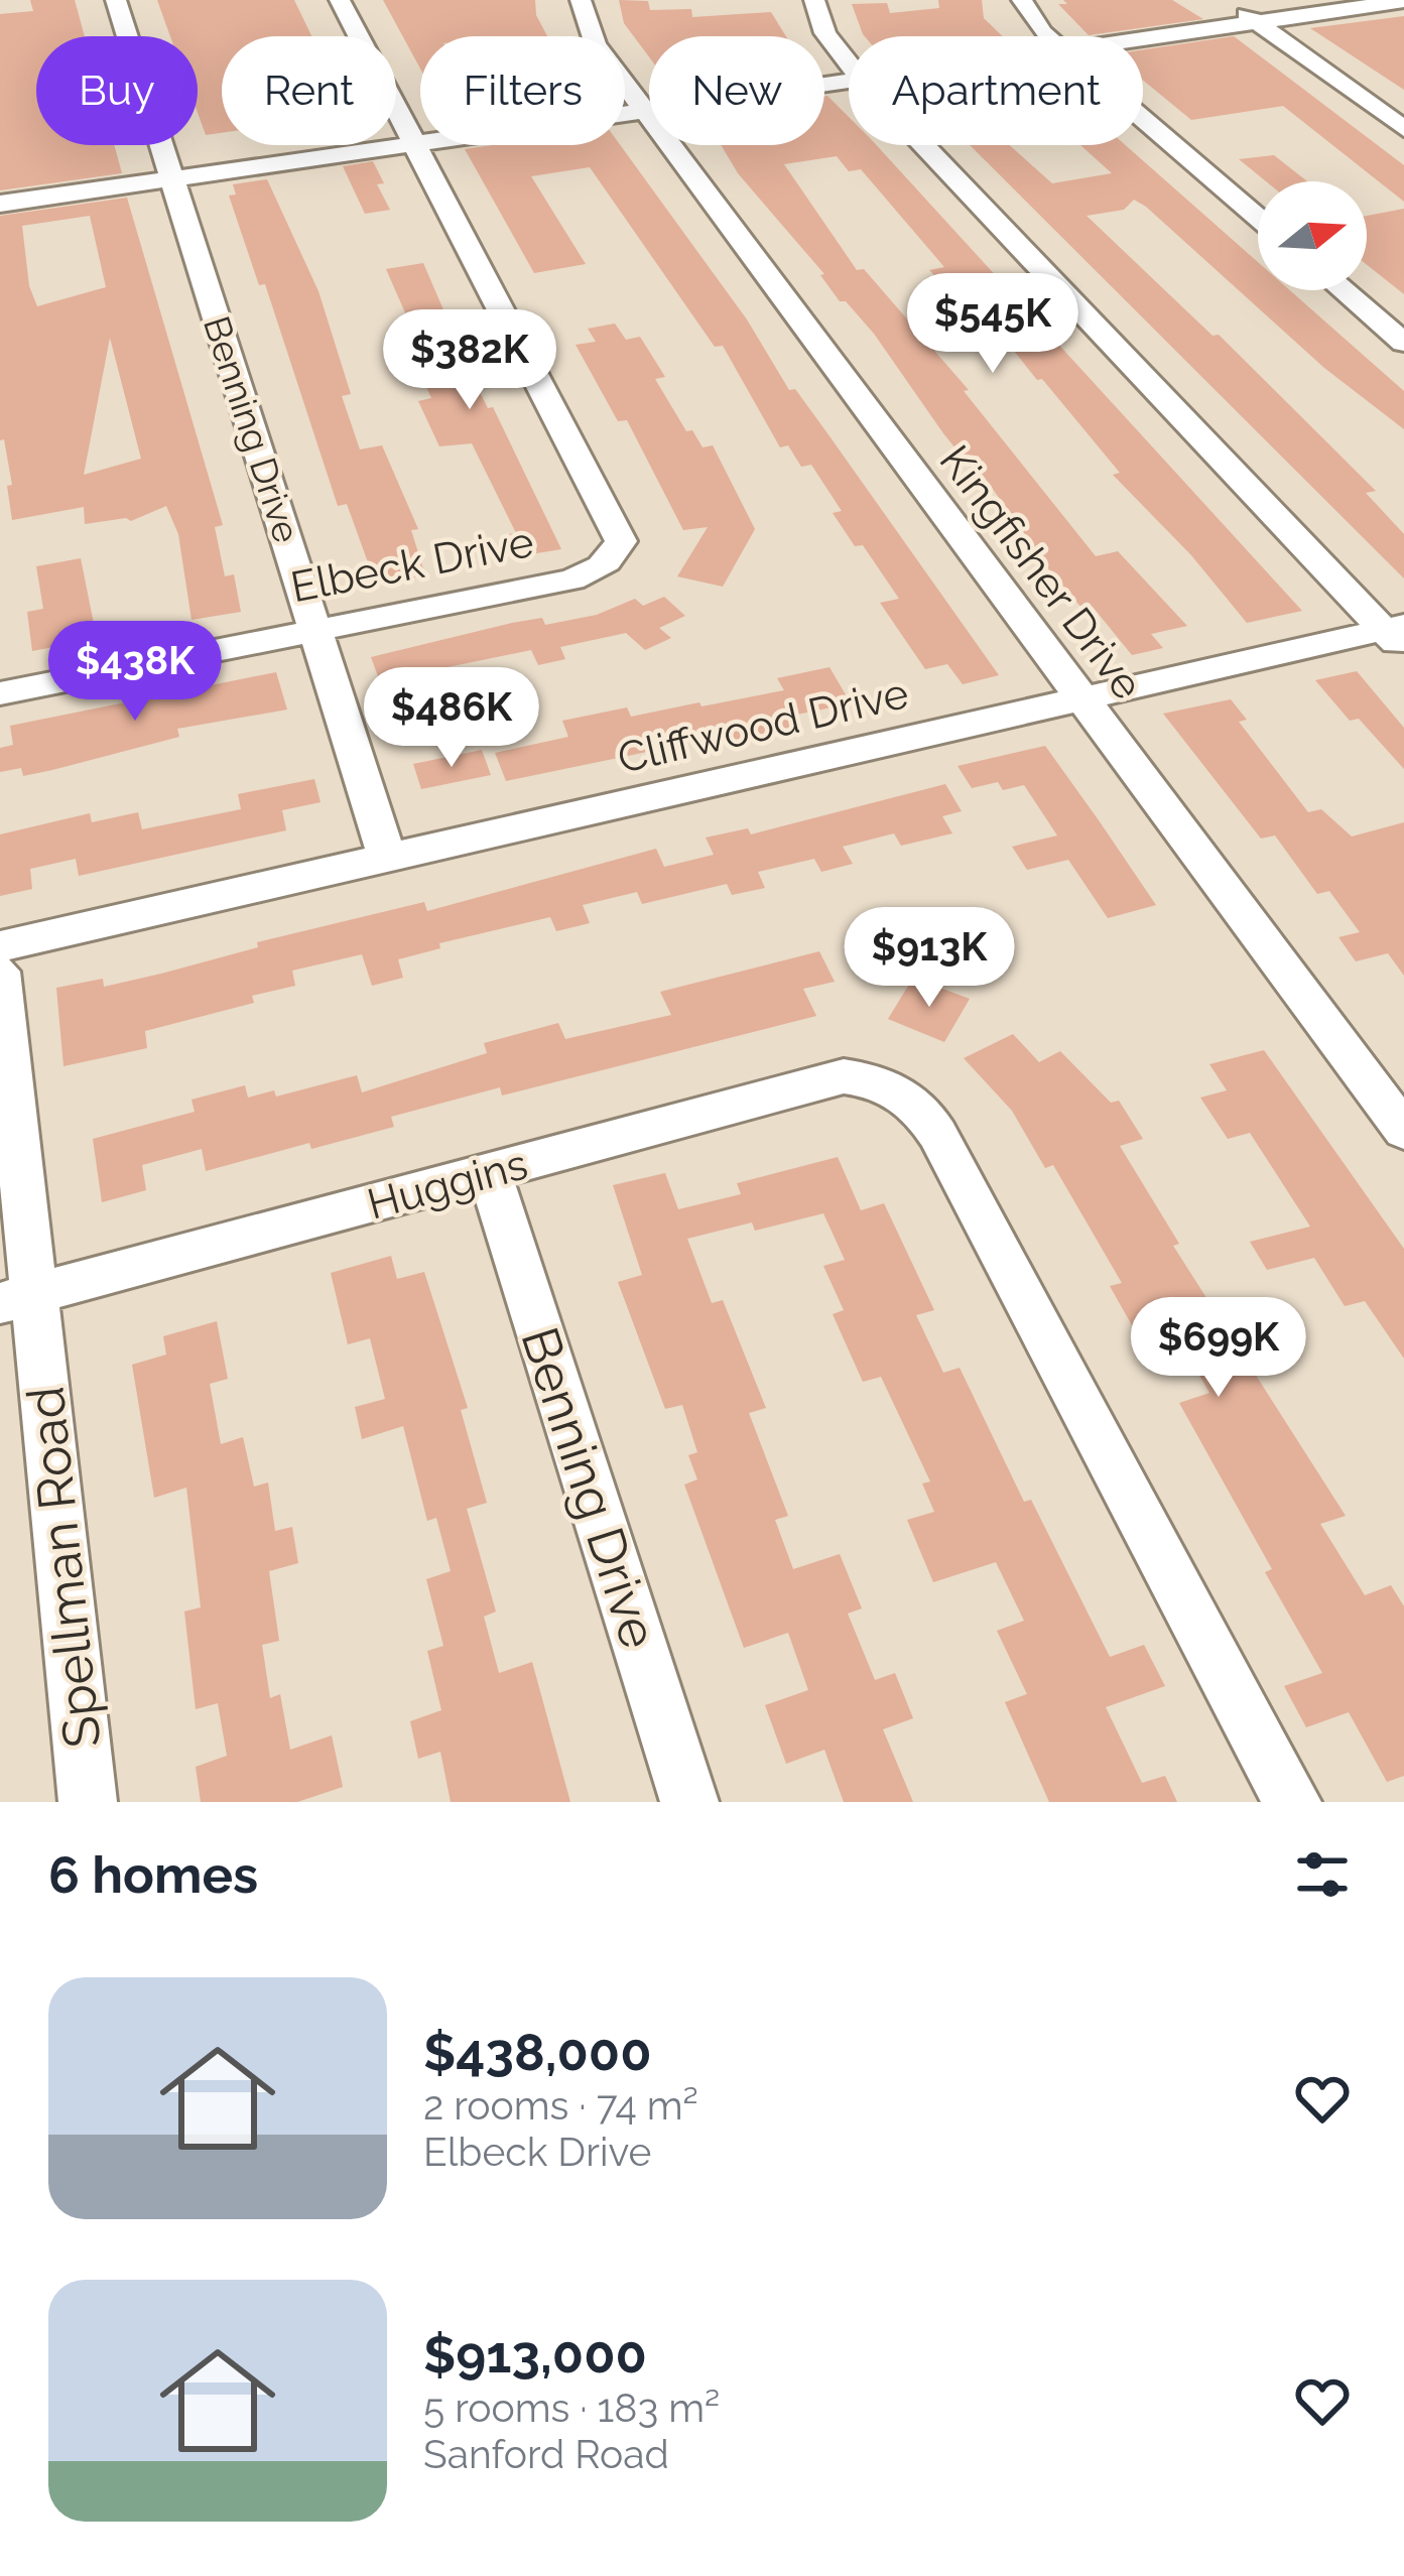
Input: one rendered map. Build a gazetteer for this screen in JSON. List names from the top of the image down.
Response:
{
  "streets": {
    "street": [
      "Benning Drive",
      "Elbeck Drive",
      "Kingfisher Drive",
      "Cliffwood Drive",
      "Huggins",
      "Spellman Road"
    ]
  },
  "crossings": [
    ["Benning Drive", "Elbeck Drive"],
    ["Benning Drive", "Cliffwood Drive"],
    ["Benning Drive", "Huggins"],
    ["Kingfisher Drive", "Cliffwood Drive"],
    ["Huggins", "Spellman Road"]
  ],
  "north": "right",
  "page": {
    "chip": [
      "Buy",
      "Rent",
      "Filters",
      "New",
      "Apartment"
    ],
    "price": [
      "$545K",
      "$382K",
      "$438K",
      "$486K",
      "$913K",
      "$699K"
    ],
    "heading": "6 homes",
    "list": [
      {
        "name": "$438,000",
        "note": "2 rooms · 74 m² · Elbeck Drive"
      },
      {
        "name": "$913,000",
        "note": "5 rooms · 183 m² · Sanford Road"
      }
    ]
  }
}
